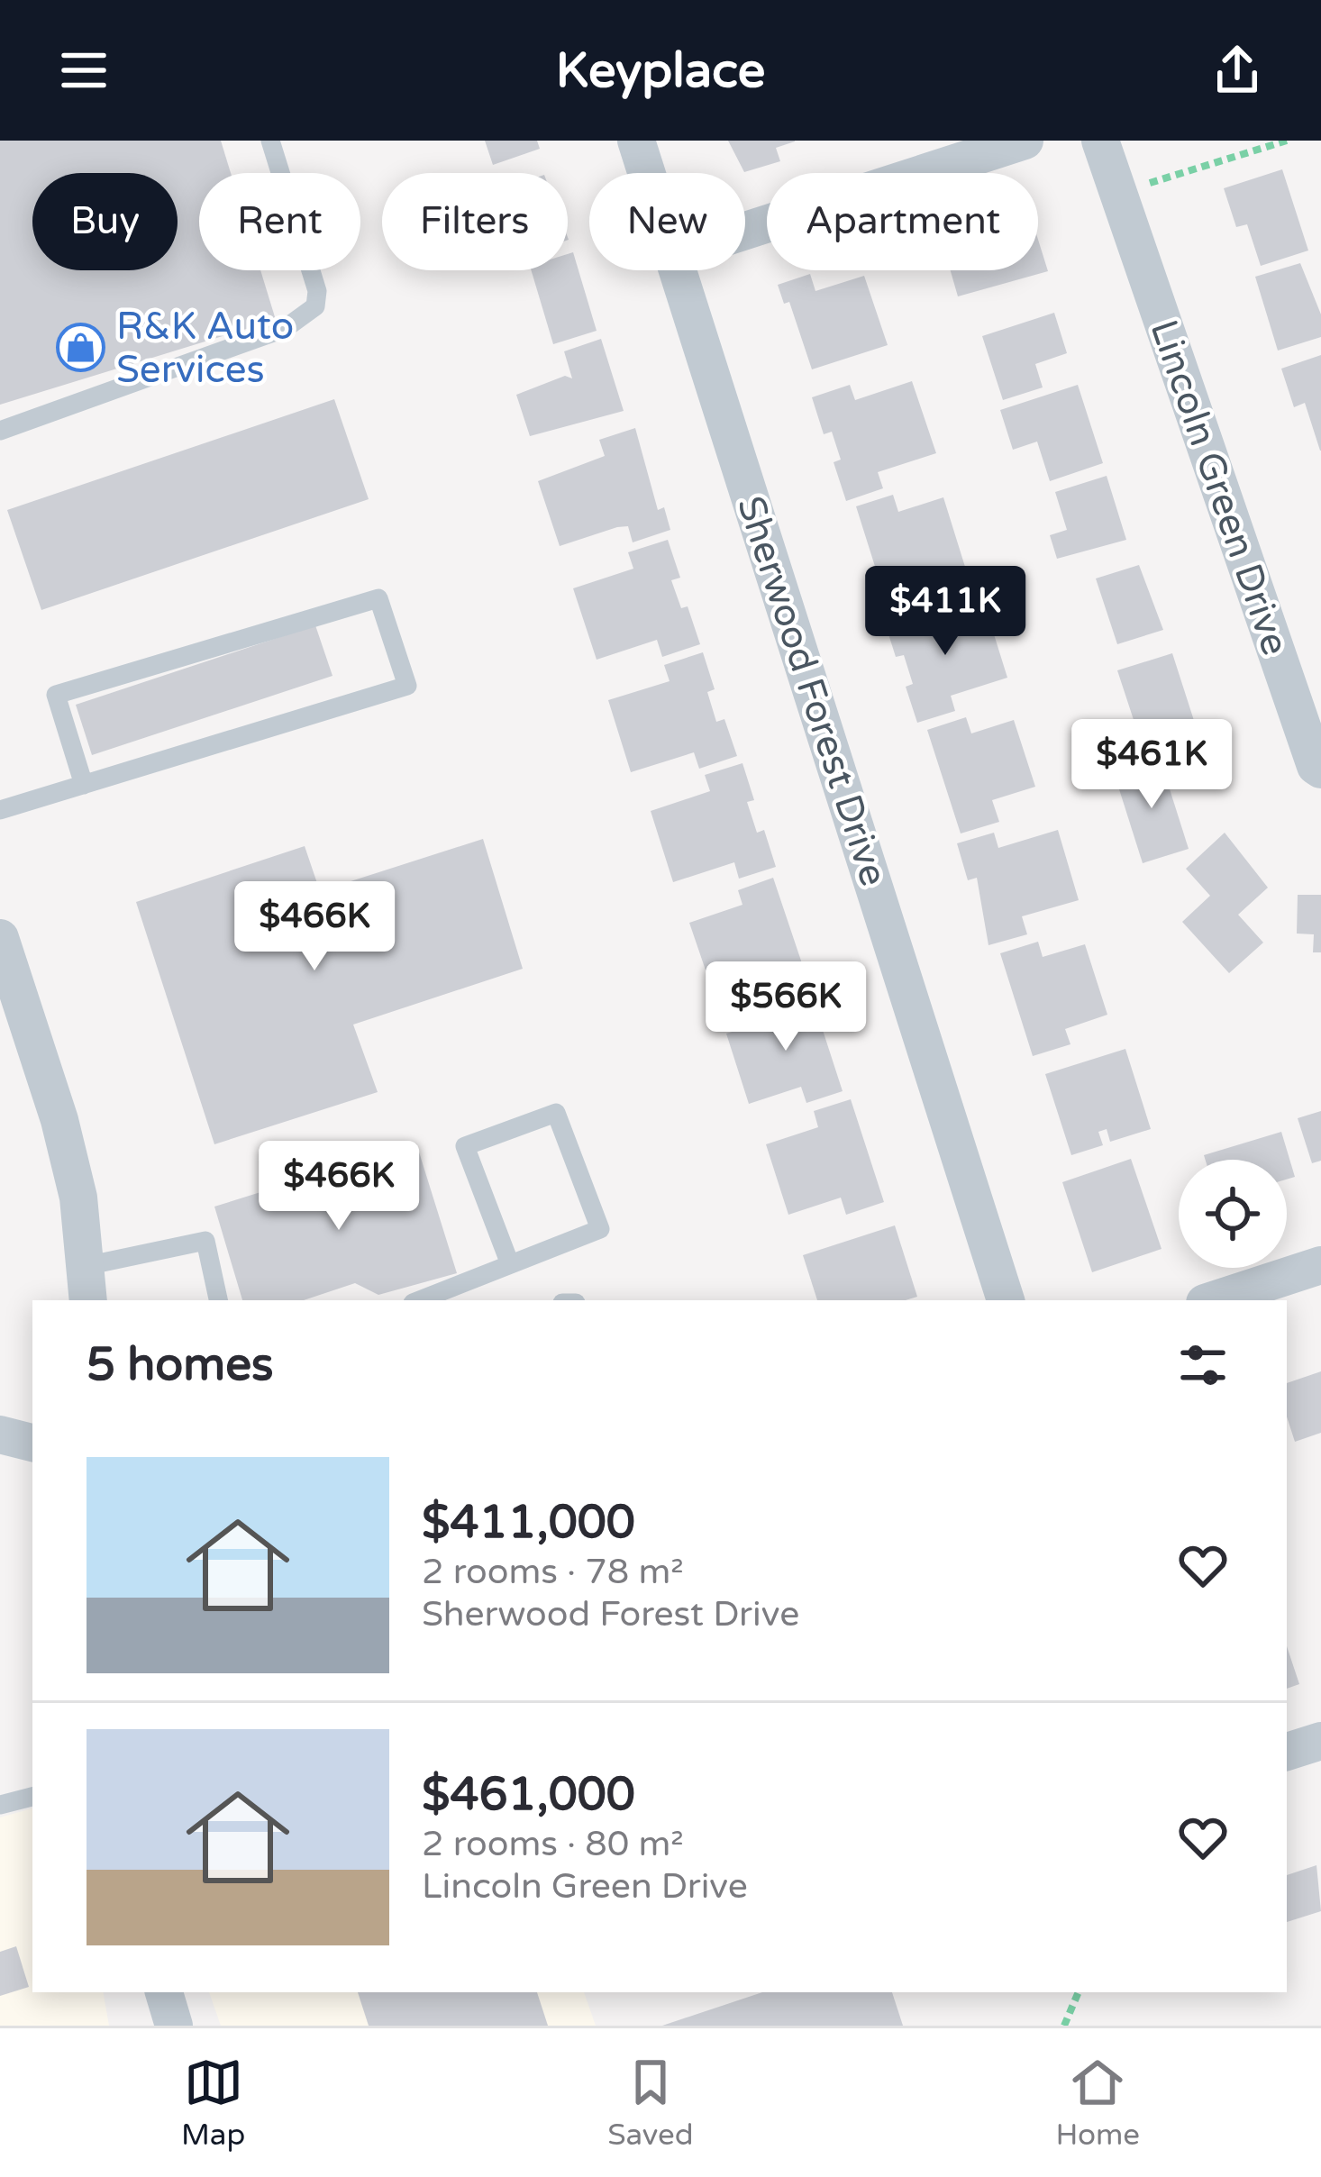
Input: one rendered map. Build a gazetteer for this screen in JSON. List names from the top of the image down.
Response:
{
  "streets": {
    "street": ["Lincoln Green Drive", "Sherwood Forest Drive"]
  },
  "places": {
    "shop": ["R&K Auto Services"]
  },
  "page": {
    "header": "Keyplace",
    "chip": [
      "Buy",
      "Rent",
      "Filters",
      "New",
      "Apartment"
    ],
    "price": [
      "$411K",
      "$461K",
      "$466K",
      "$566K",
      "$466K"
    ],
    "heading": "5 homes",
    "list": [
      {
        "name": "$411,000",
        "note": "2 rooms · 78 m² · Sherwood Forest Drive"
      },
      {
        "name": "$461,000",
        "note": "2 rooms · 80 m² · Lincoln Green Drive"
      }
    ],
    "tabs": ["Map", "Saved", "Home"]
  }
}
